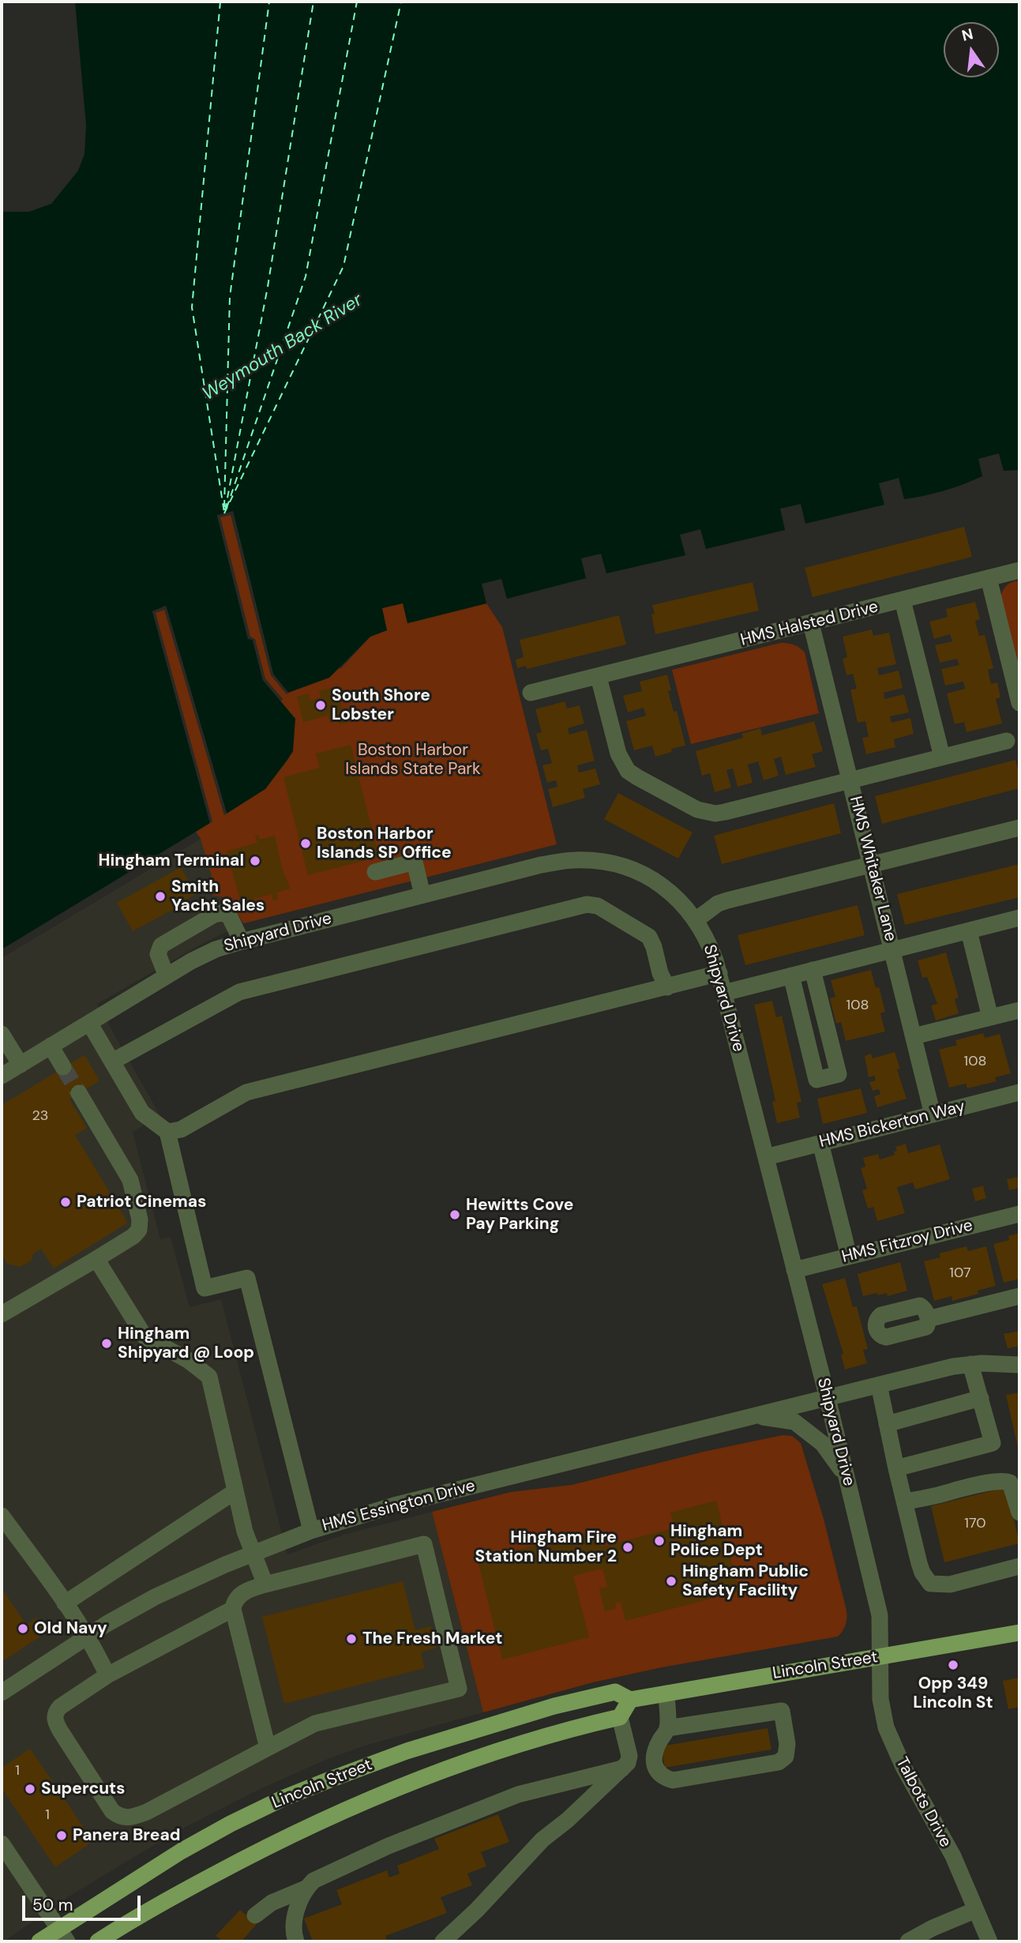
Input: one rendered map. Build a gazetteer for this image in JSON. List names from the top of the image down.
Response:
{
  "streets": {
    "main road": ["Lincoln Street"],
    "street": [
      "HMS Halsted Drive",
      "HMS Whitaker Lane",
      "Shipyard Drive",
      "HMS Bickerton Way",
      "HMS Fitzroy Drive",
      "HMS Essington Drive",
      "Talbots Drive"
    ]
  },
  "crossings": [
    ["HMS Halsted Drive", "HMS Whitaker Lane"],
    ["HMS Whitaker Lane", "HMS Bickerton Way"],
    ["Shipyard Drive", "HMS Bickerton Way"],
    ["Shipyard Drive", "HMS Fitzroy Drive"],
    ["Shipyard Drive", "HMS Essington Drive"],
    ["Shipyard Drive", "Lincoln Street"],
    ["Shipyard Drive", "Talbots Drive"],
    ["Lincoln Street", "Talbots Drive"]
  ],
  "water": ["Weymouth Back River"],
  "parks": ["Boston Harbor Islands State Park"],
  "places": [
    "South Shore Lobster",
    "Boston Harbor Islands SP Office",
    "Hingham Terminal",
    "Smith Yacht Sales",
    "Patriot Cinemas",
    "Hewitts Cove Pay Parking",
    "Hingham Shipyard @ Loop",
    "Hingham Police Dept",
    "Hingham Fire Station Number 2",
    "Hingham Public Safety Facility",
    "Old Navy",
    "The Fresh Market",
    "Opp 349 Lincoln St",
    "Supercuts",
    "Panera Bread"
  ],
  "house_numbers": [
    "108",
    "108",
    "23",
    "107",
    "170",
    "1",
    "1"
  ],
  "scale_bar": "50 m",
  "north": "top"
}
